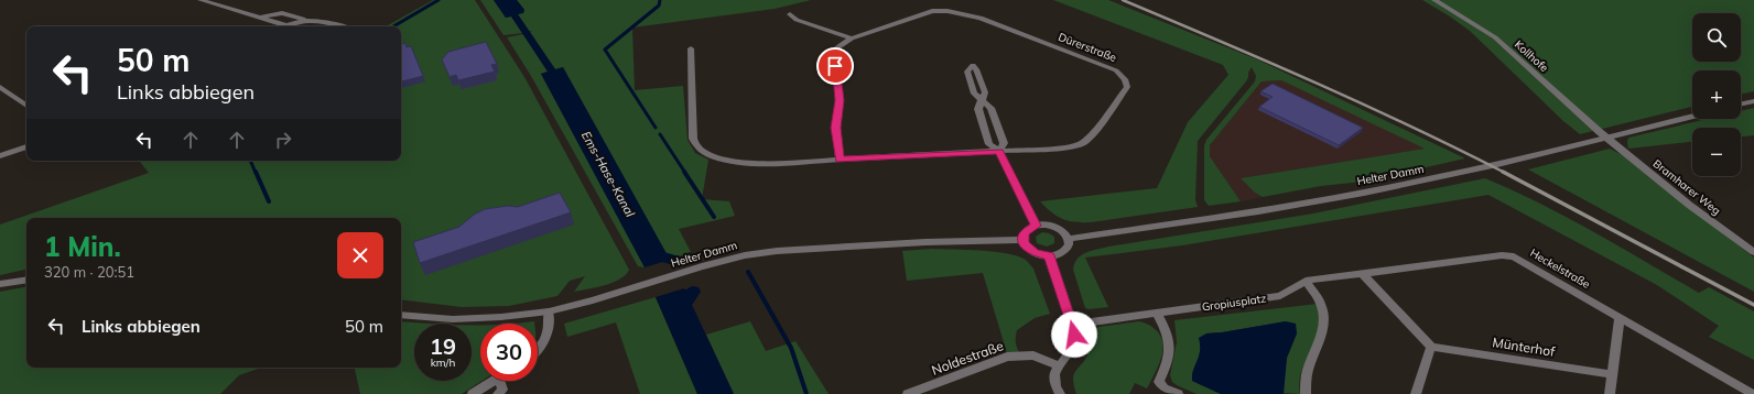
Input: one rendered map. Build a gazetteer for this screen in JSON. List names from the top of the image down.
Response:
{
  "streets": {
    "street": [
      "Dürerstraße",
      "Kollhofe",
      "Helter Damm",
      "Bramharer Weg",
      "Heckelstraße",
      "Gropiusplatz",
      "Münterhof",
      "Noldestraße"
    ]
  },
  "crossings": [
    ["Kollhofe", "Helter Damm"],
    ["Kollhofe", "Bramharer Weg"],
    ["Helter Damm", "Bramharer Weg"],
    ["Heckelstraße", "Gropiusplatz"]
  ],
  "water": ["Ems-Hase-Kanal"],
  "page": {
    "map_buttons": ["+", "−"],
    "turn": ["50 m", "Links abbiegen"],
    "heading": ["1 Min.", "320 m · 20:51"],
    "list": [
      {
        "name": "Links abbiegen",
        "value": "50 m"
      }
    ],
    "speed": "19 km/h",
    "limit": "30"
  }
}
